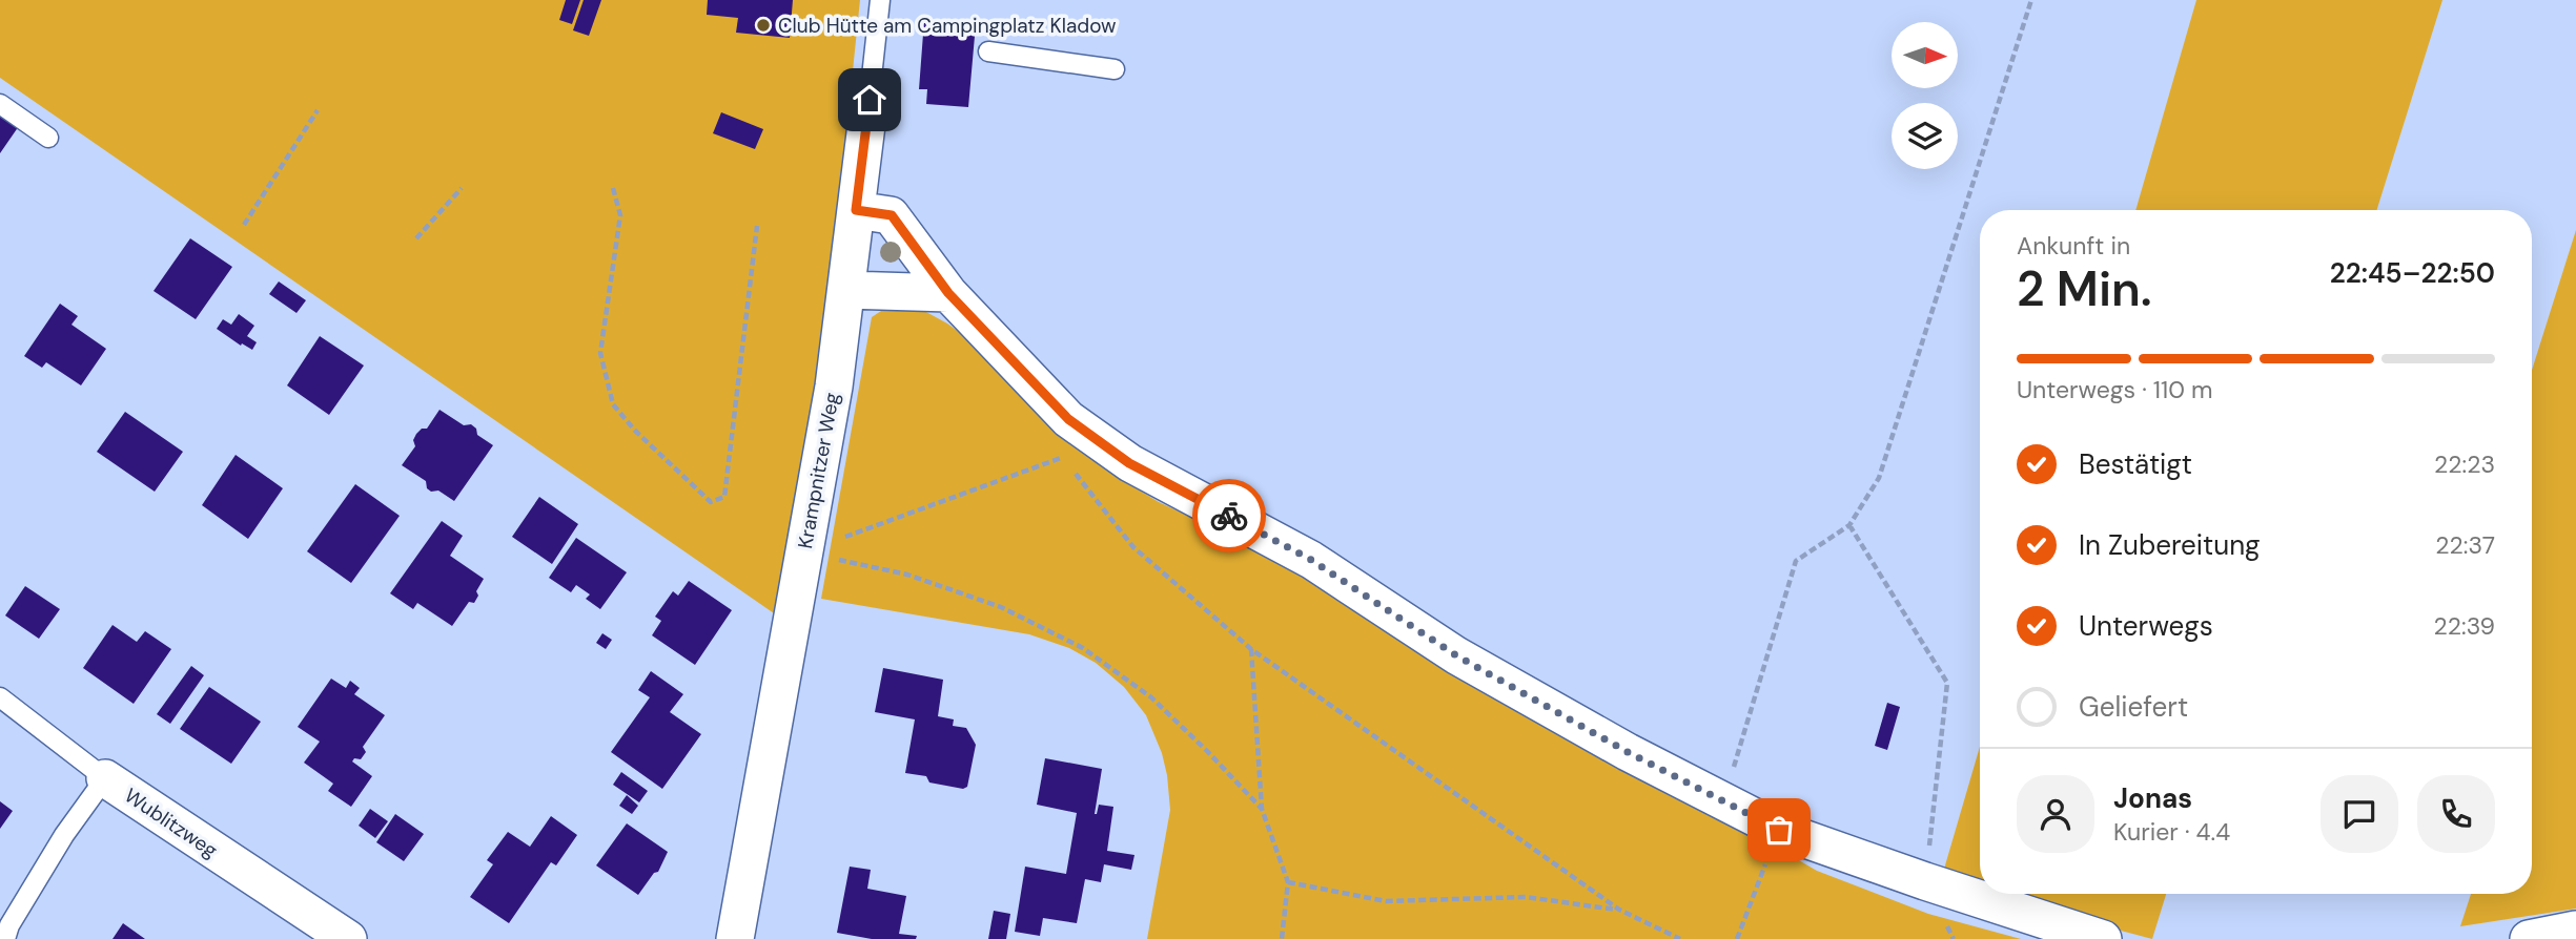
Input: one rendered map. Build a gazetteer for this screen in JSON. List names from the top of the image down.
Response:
{
  "streets": {
    "street": ["Krampnitzer Weg", "Wublitzweg"]
  },
  "places": ["Club Hütte am Campingplatz Kladow"],
  "north": "right",
  "page": {
    "heading": ["2 Min.", "Ankunft in", "22:45–22:50"],
    "panel": ["Jonas", "Kurier · 4.4"],
    "bar": "Unterwegs · 110 m",
    "list": [
      ["Bestätigt", "22:23"],
      ["In Zubereitung", "22:37"],
      ["Unterwegs", "22:39"],
      "Geliefert"
    ]
  }
}
